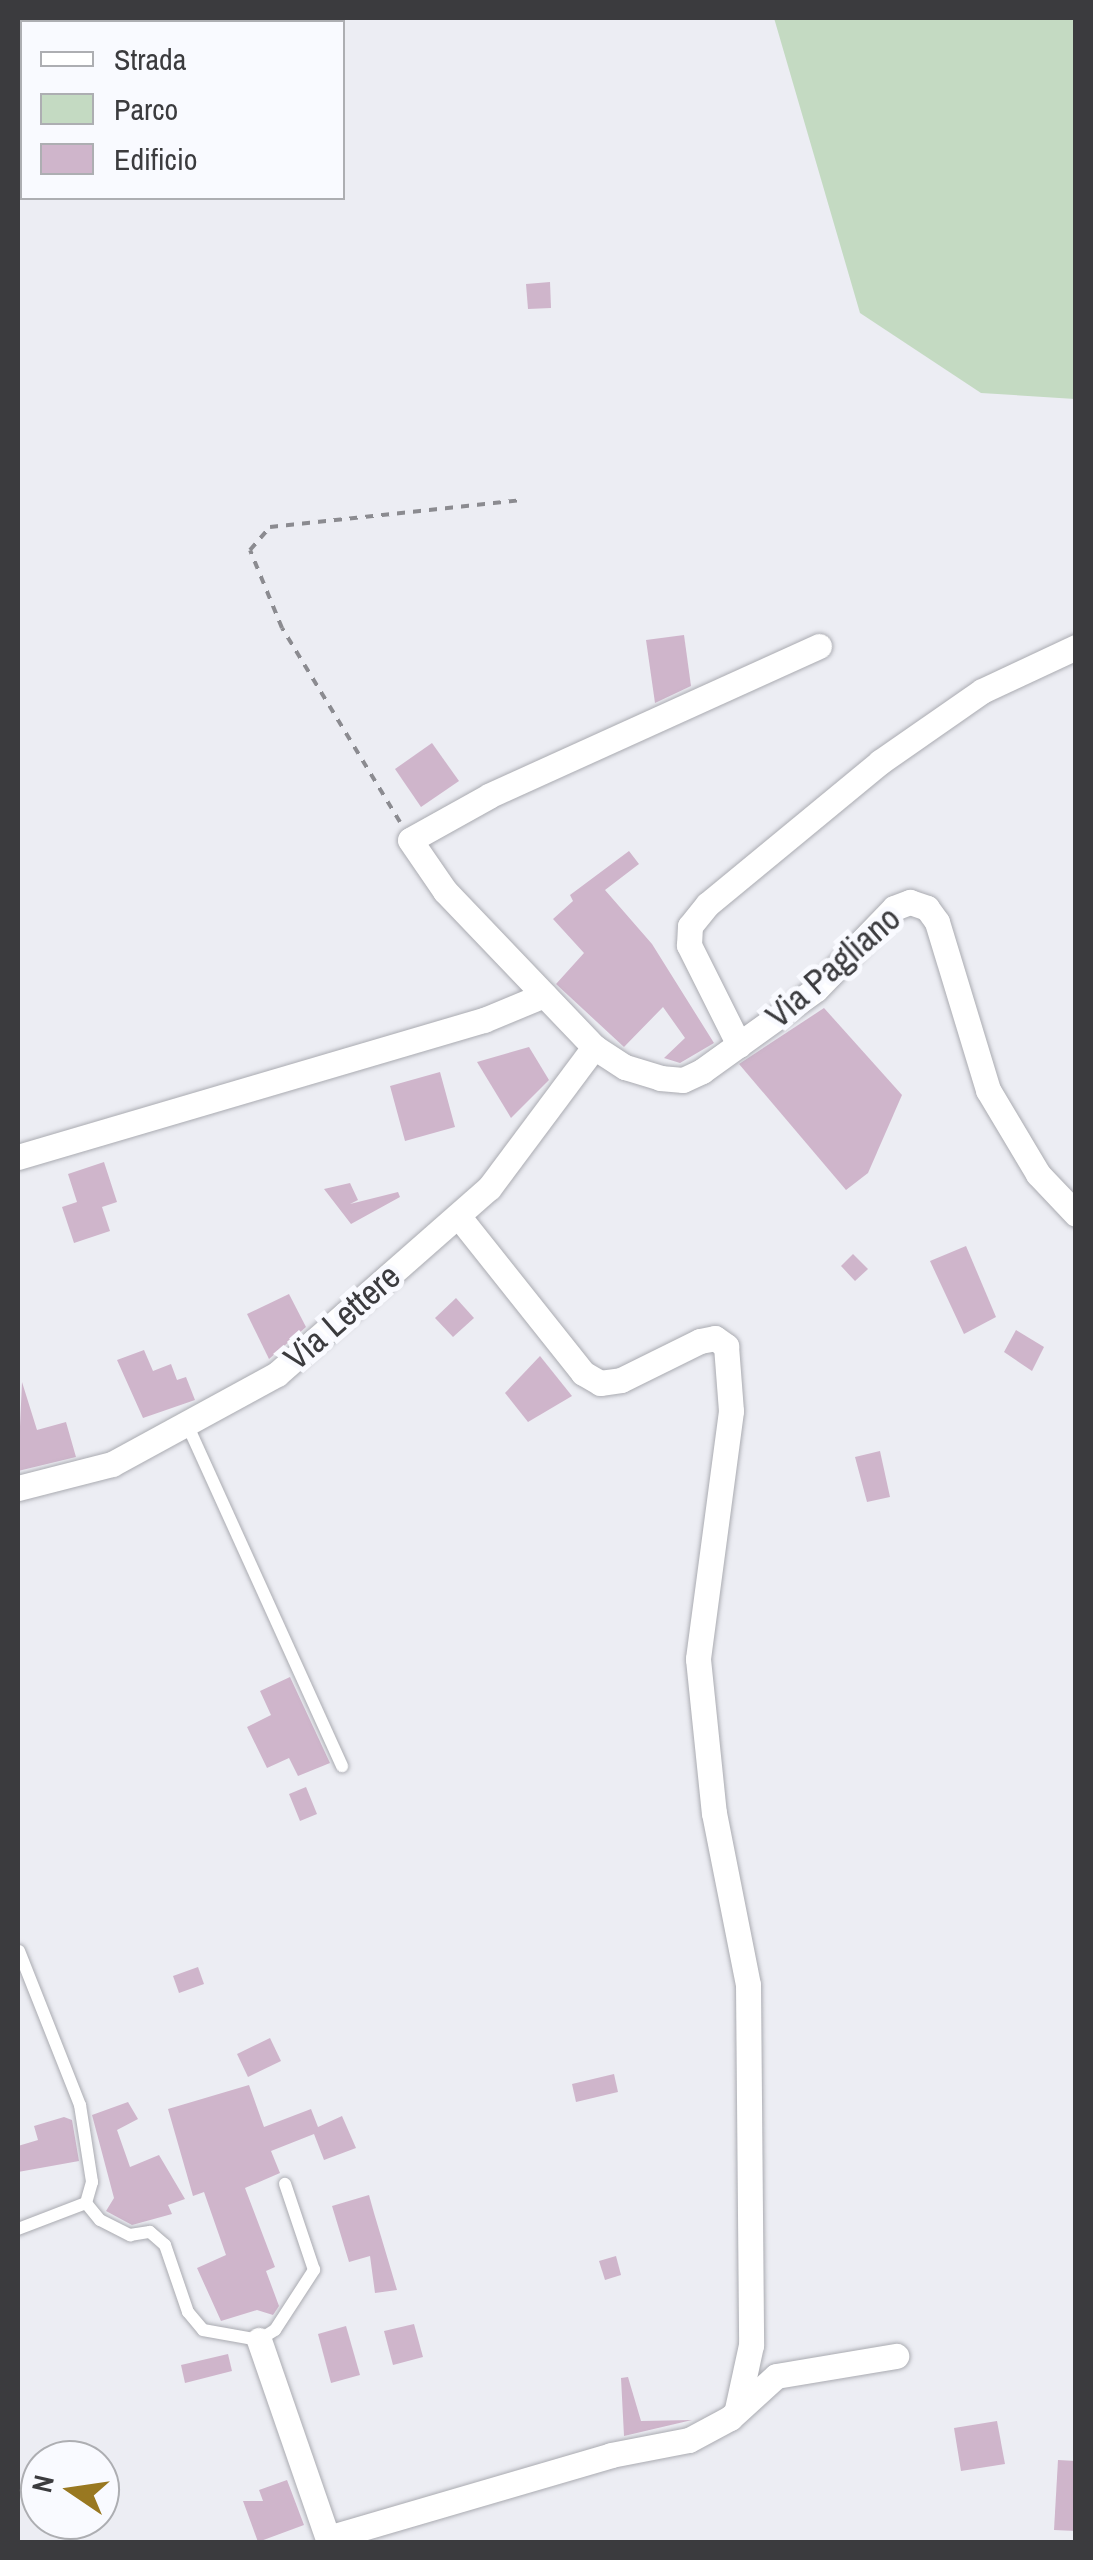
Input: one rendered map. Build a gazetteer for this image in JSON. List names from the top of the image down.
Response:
{
  "streets": {
    "street": ["Via Pagliano", "Via Lettere"]
  },
  "crossings": [
    ["Via Pagliano", "Via Lettere"]
  ],
  "legend": ["Strada", "Parco", "Edificio"],
  "north": "left"
}
